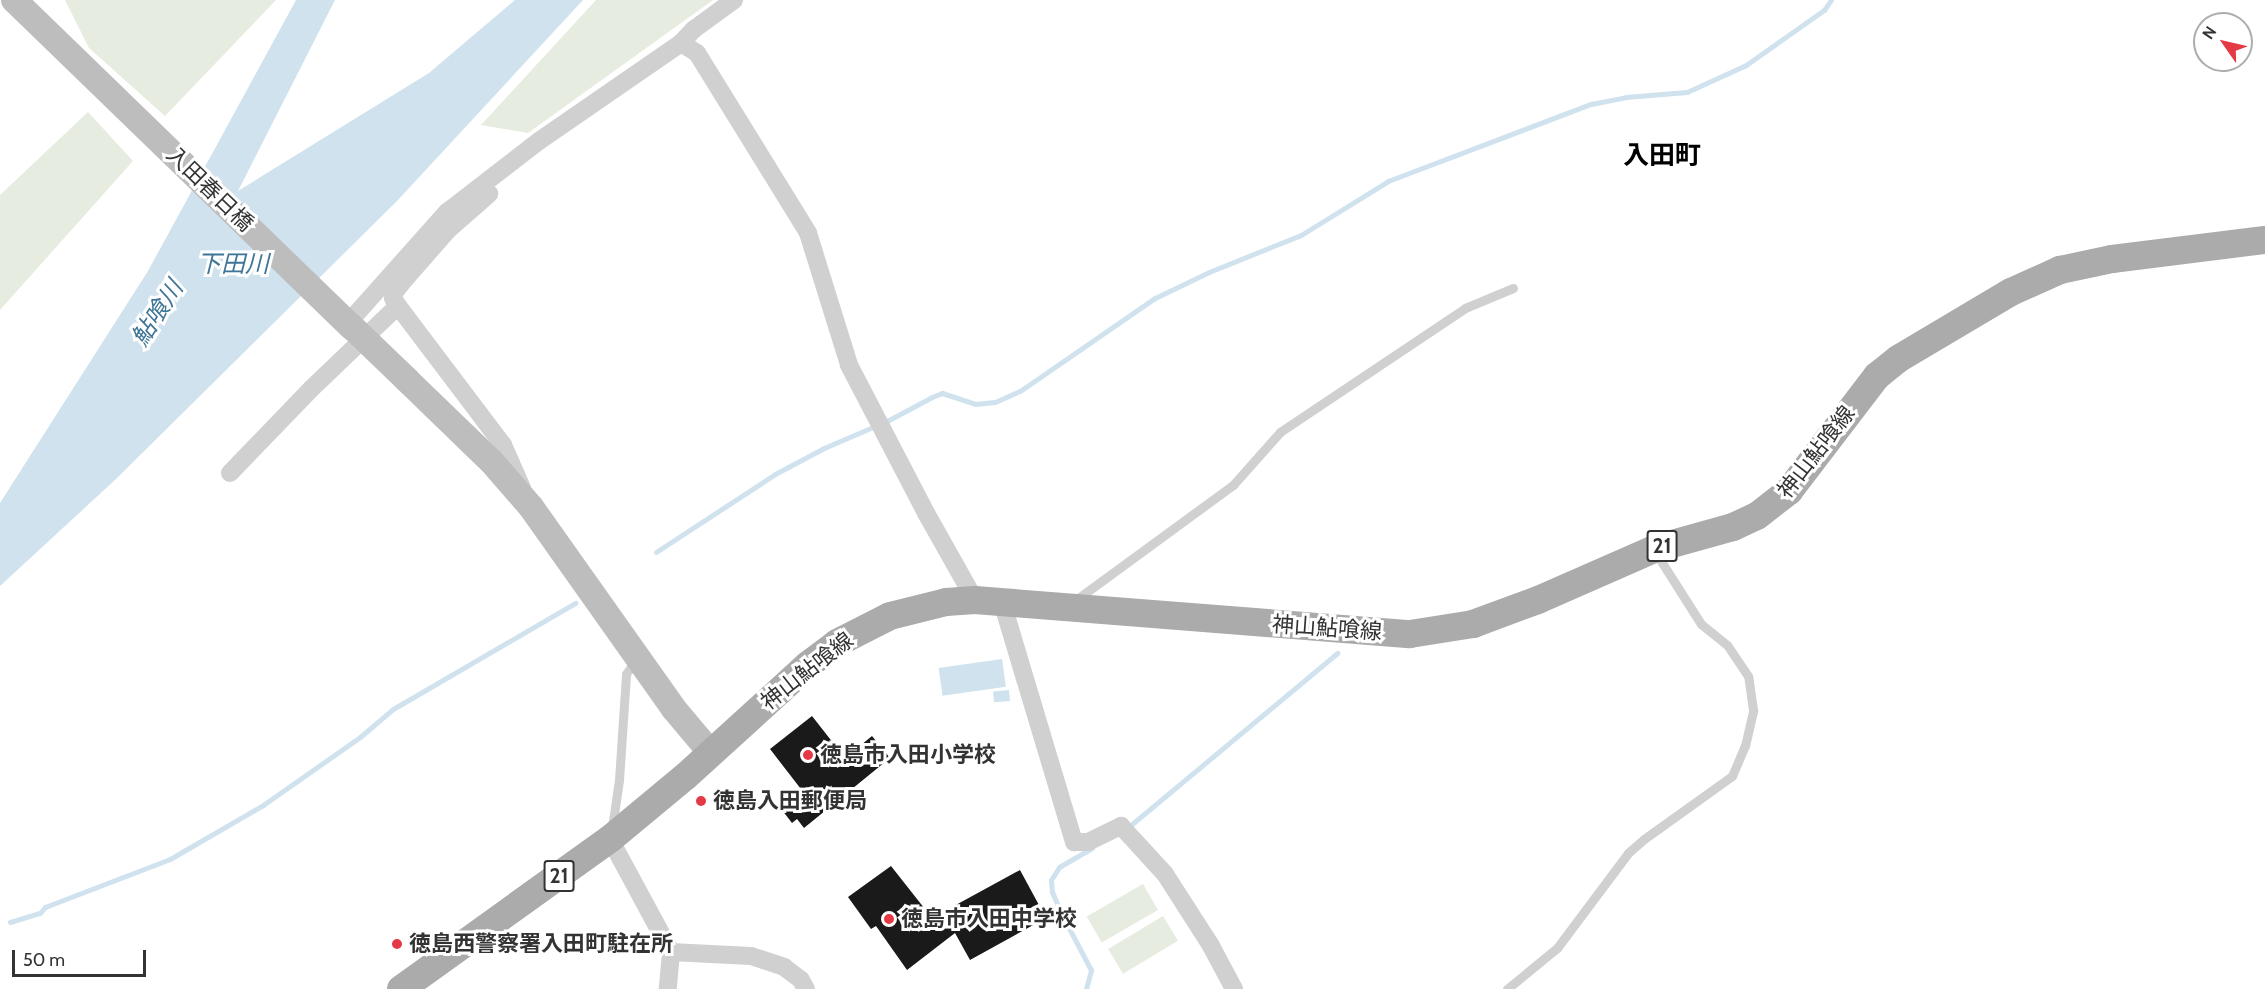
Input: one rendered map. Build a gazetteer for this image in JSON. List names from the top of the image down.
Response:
{
  "streets": {
    "main road": ["神山鮎喰線", "21"],
    "street": ["入田春日橋"]
  },
  "crossings": [
    ["入田春日橋", "神山鮎喰線"]
  ],
  "districts": ["入田町"],
  "water": ["下田川", "鮎喰川"],
  "places": [
    "徳島市入田小学校",
    "徳島入田郵便局",
    "徳島市入田中学校",
    "徳島西警察署入田町駐在所"
  ],
  "scale_bar": "50 m",
  "north": "top left"
}
